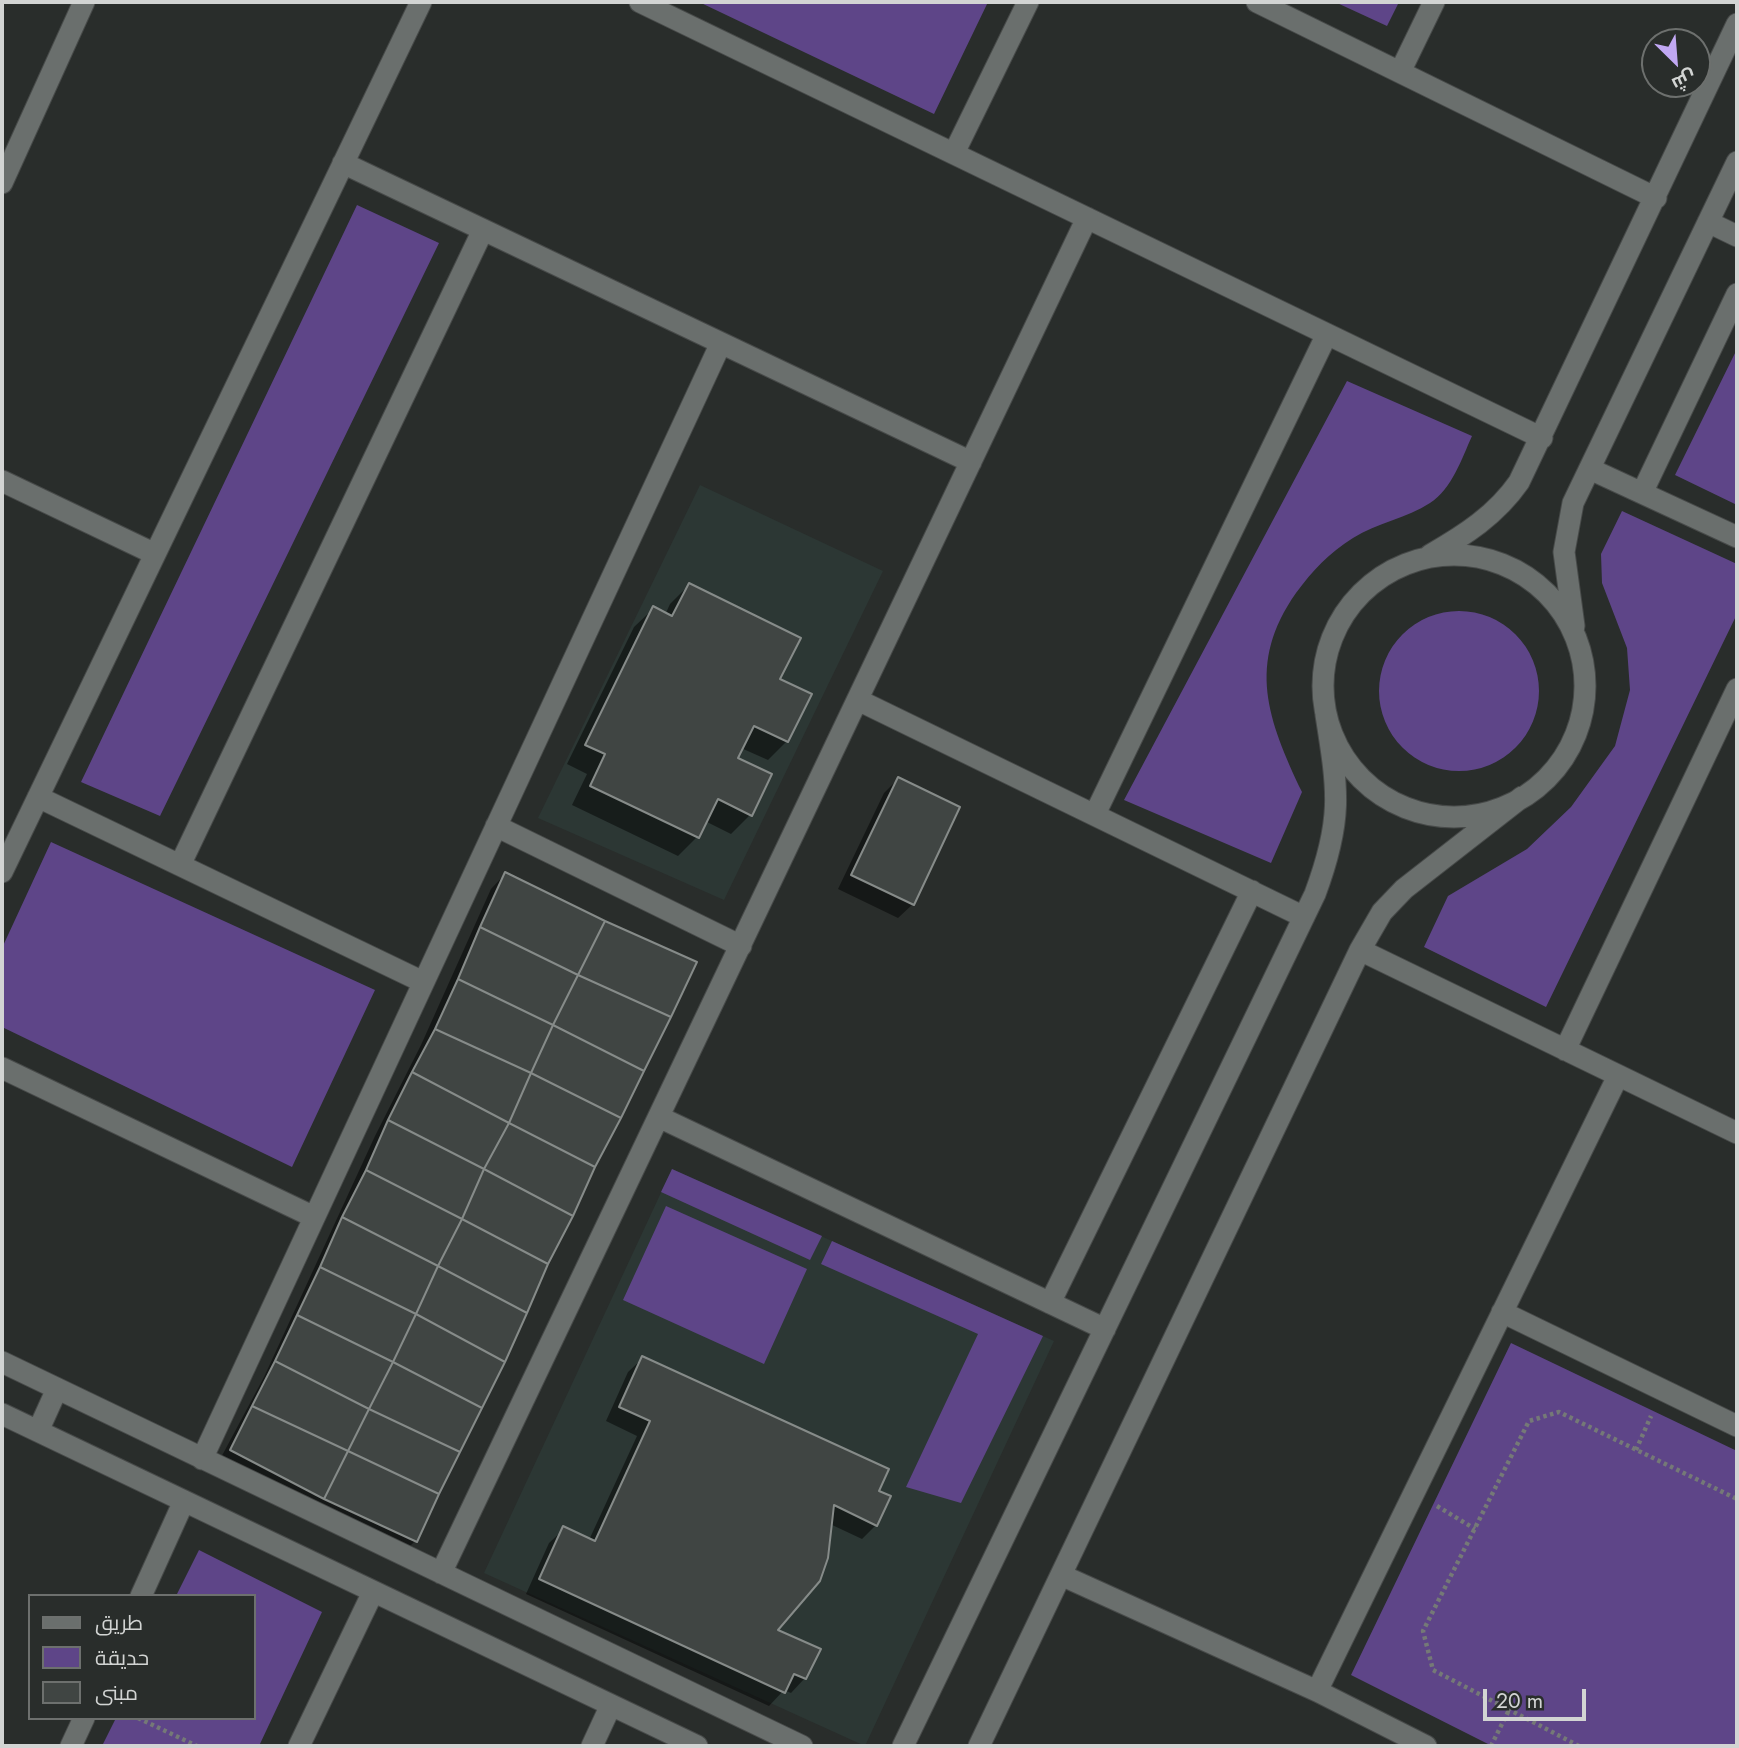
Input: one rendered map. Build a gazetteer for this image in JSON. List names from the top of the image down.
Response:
{
  "legend": ["طريق", "حديقة", "مبنى"],
  "scale_bar": "20 m",
  "north": "bottom right"
}
